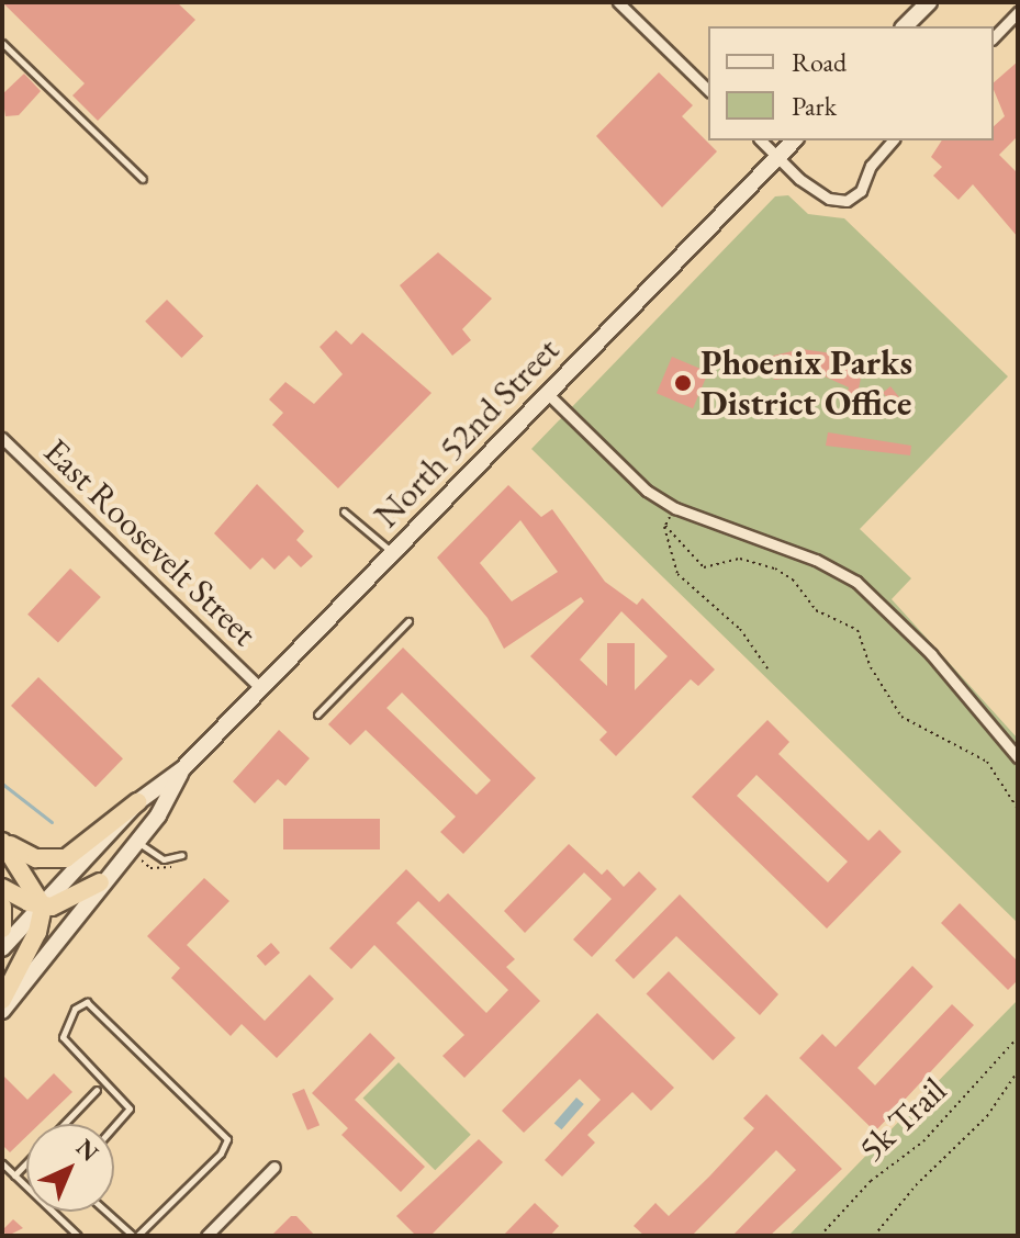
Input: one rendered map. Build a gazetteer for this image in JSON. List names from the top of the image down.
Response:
{
  "streets": {
    "main road": ["North 52nd Street"],
    "street": ["East Roosevelt Street"],
    "path": ["5k Trail"]
  },
  "crossings": [
    ["North 52nd Street", "East Roosevelt Street"]
  ],
  "places": ["Phoenix Parks District Office"],
  "legend": ["Road", "Park"],
  "north": "top right"
}
